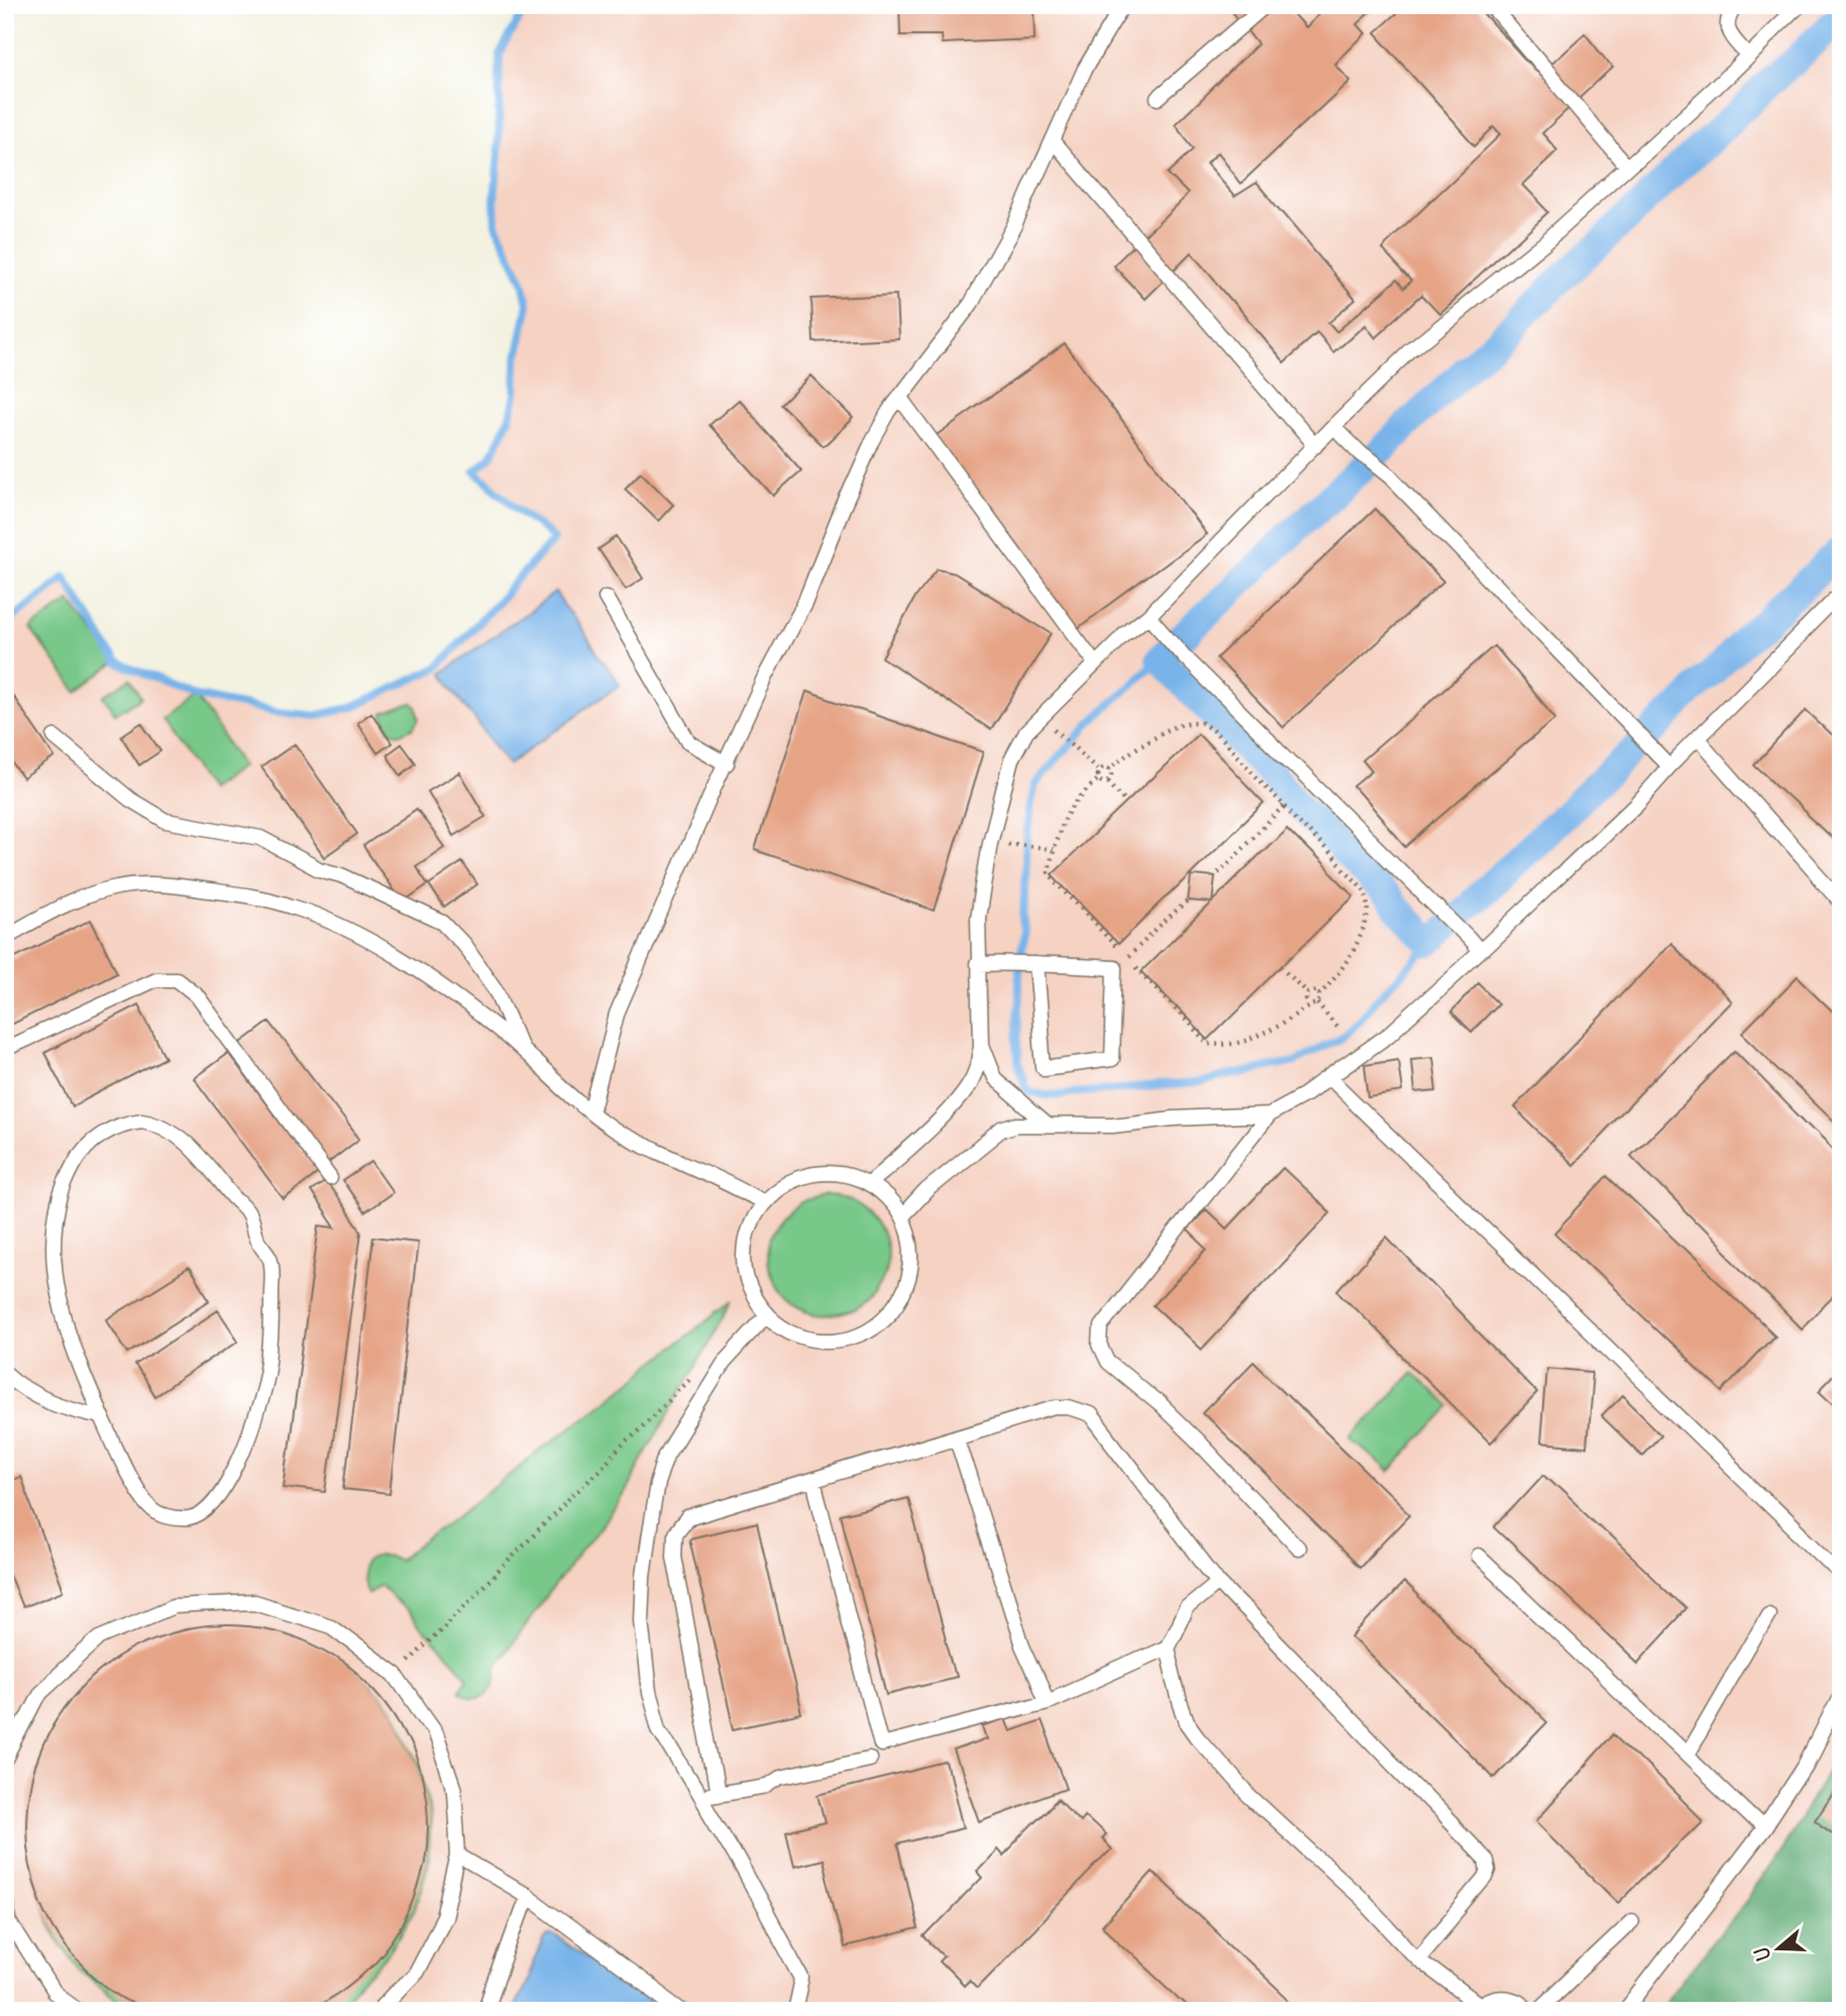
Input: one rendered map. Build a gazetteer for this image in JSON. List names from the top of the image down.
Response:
{
  "north": "left"
}
